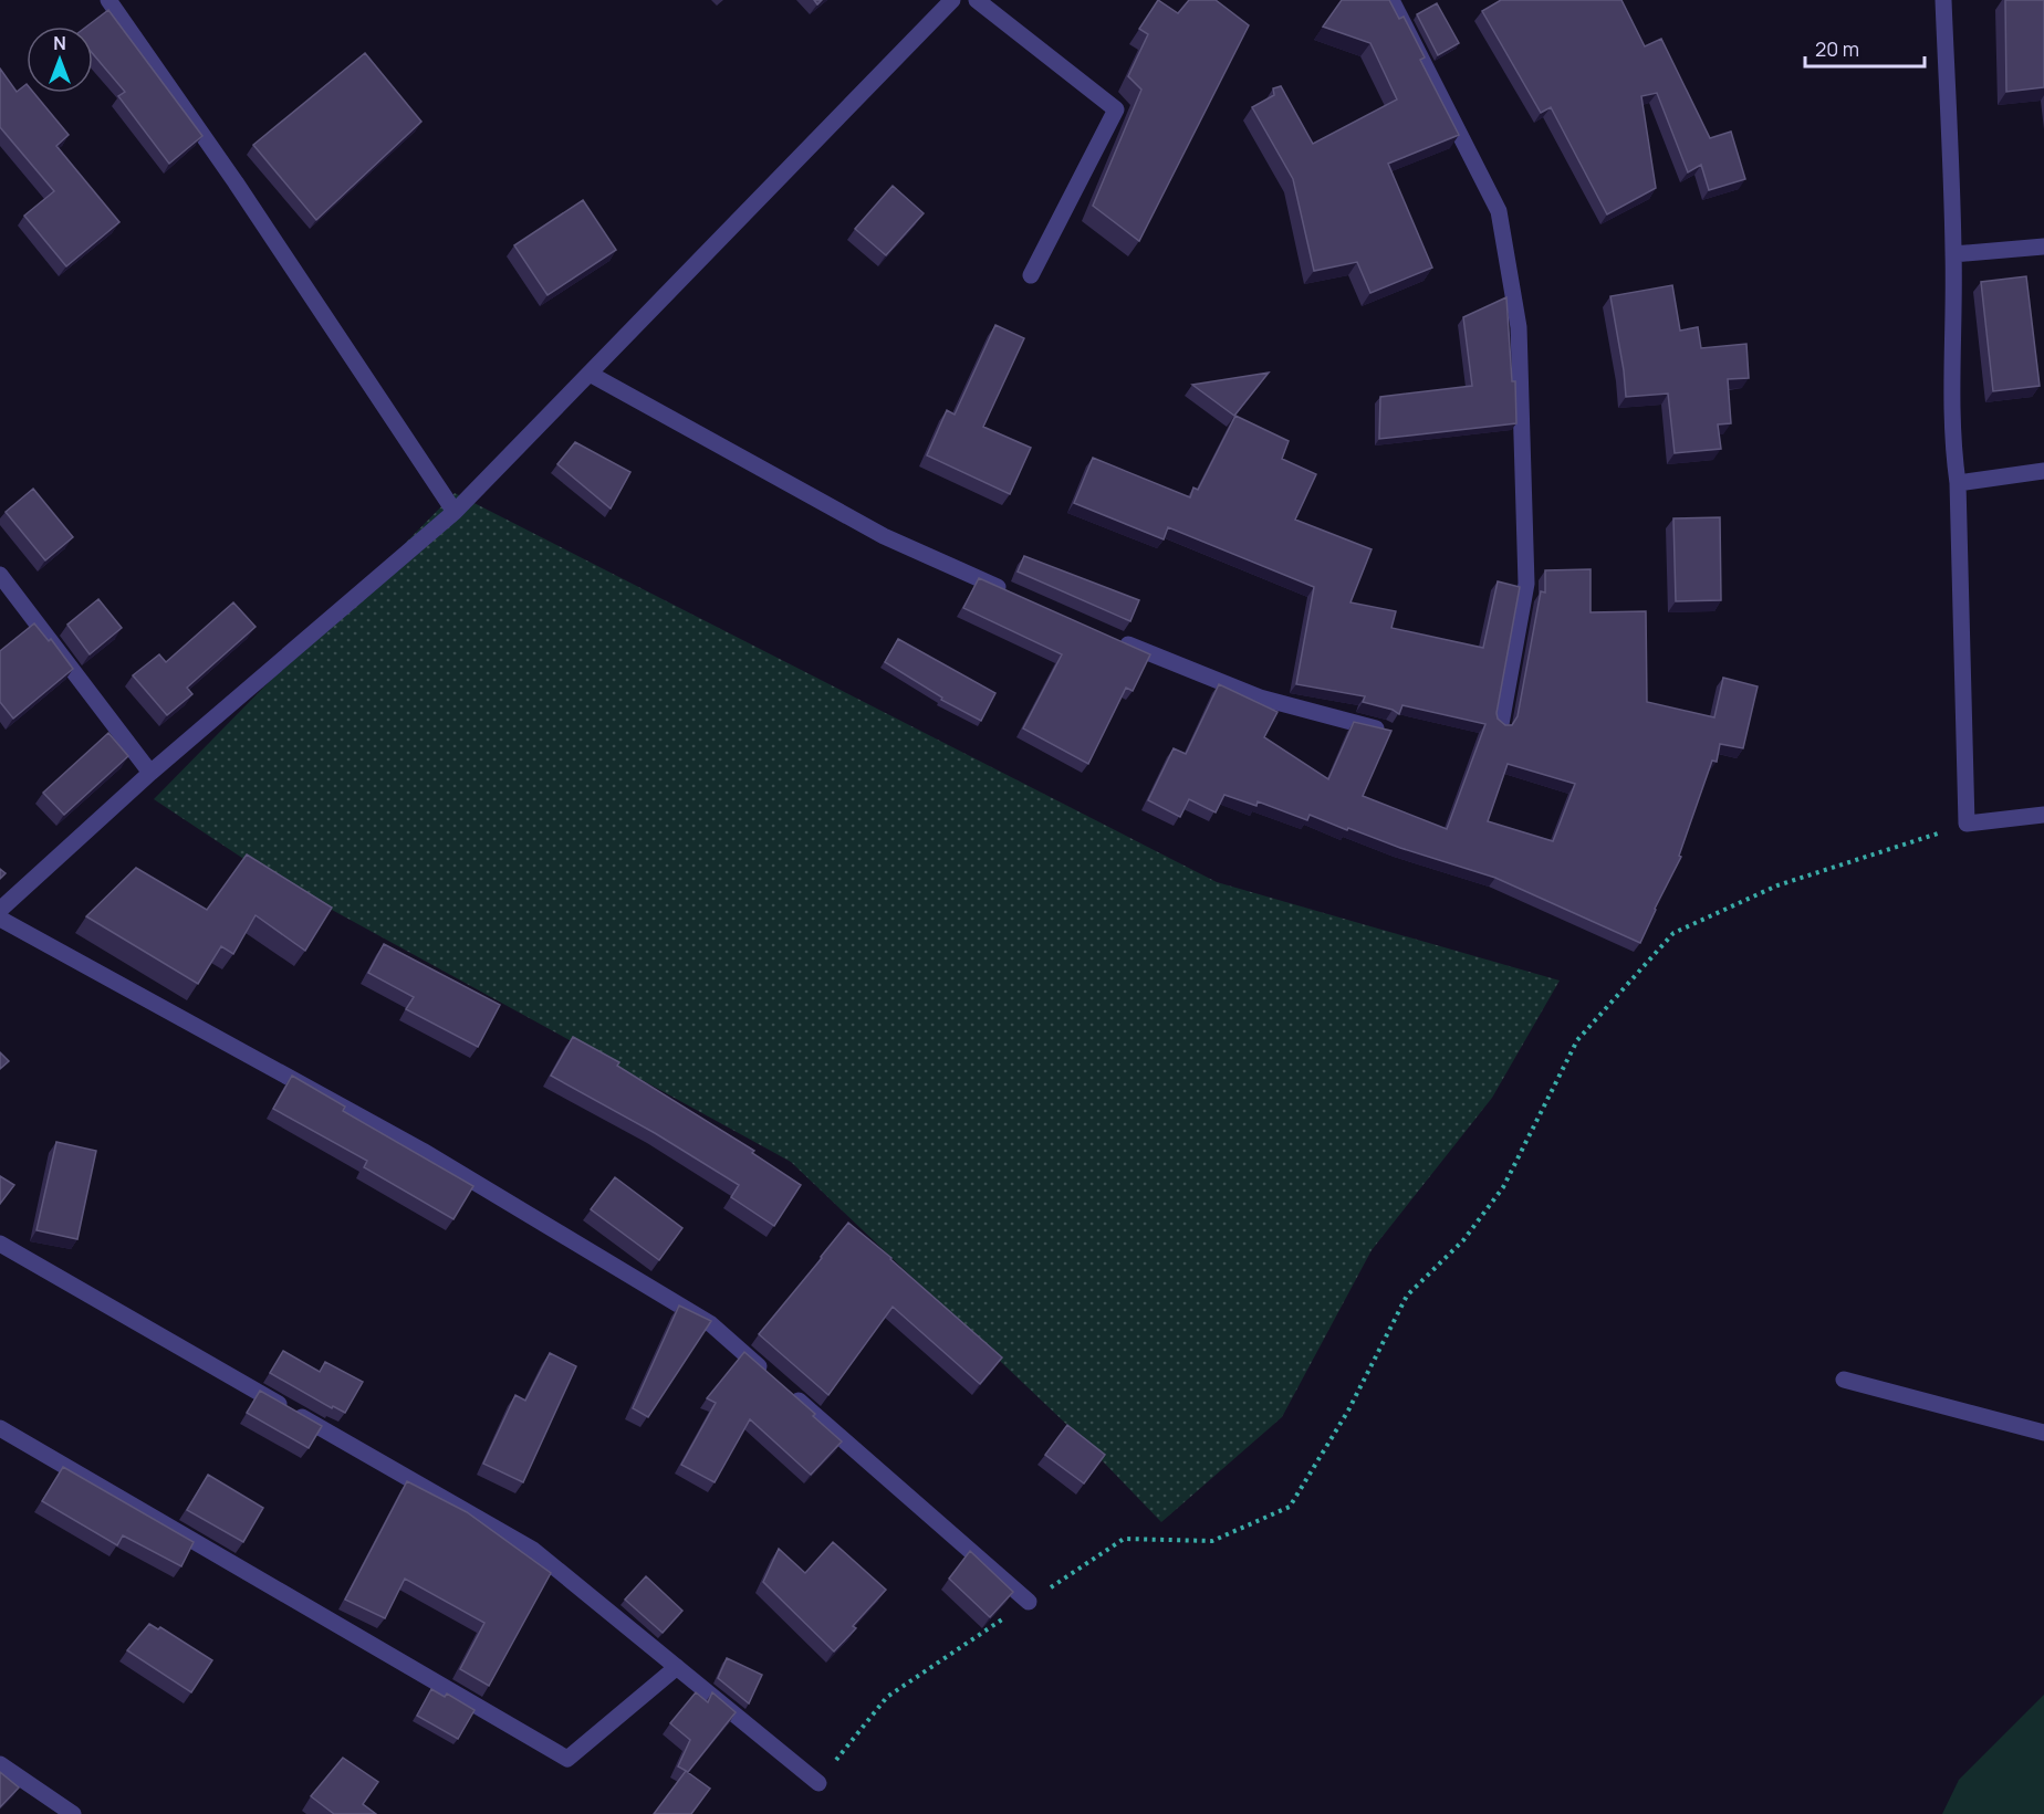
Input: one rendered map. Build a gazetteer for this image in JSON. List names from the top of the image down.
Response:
{
  "scale_bar": "20 m",
  "north": "top"
}
